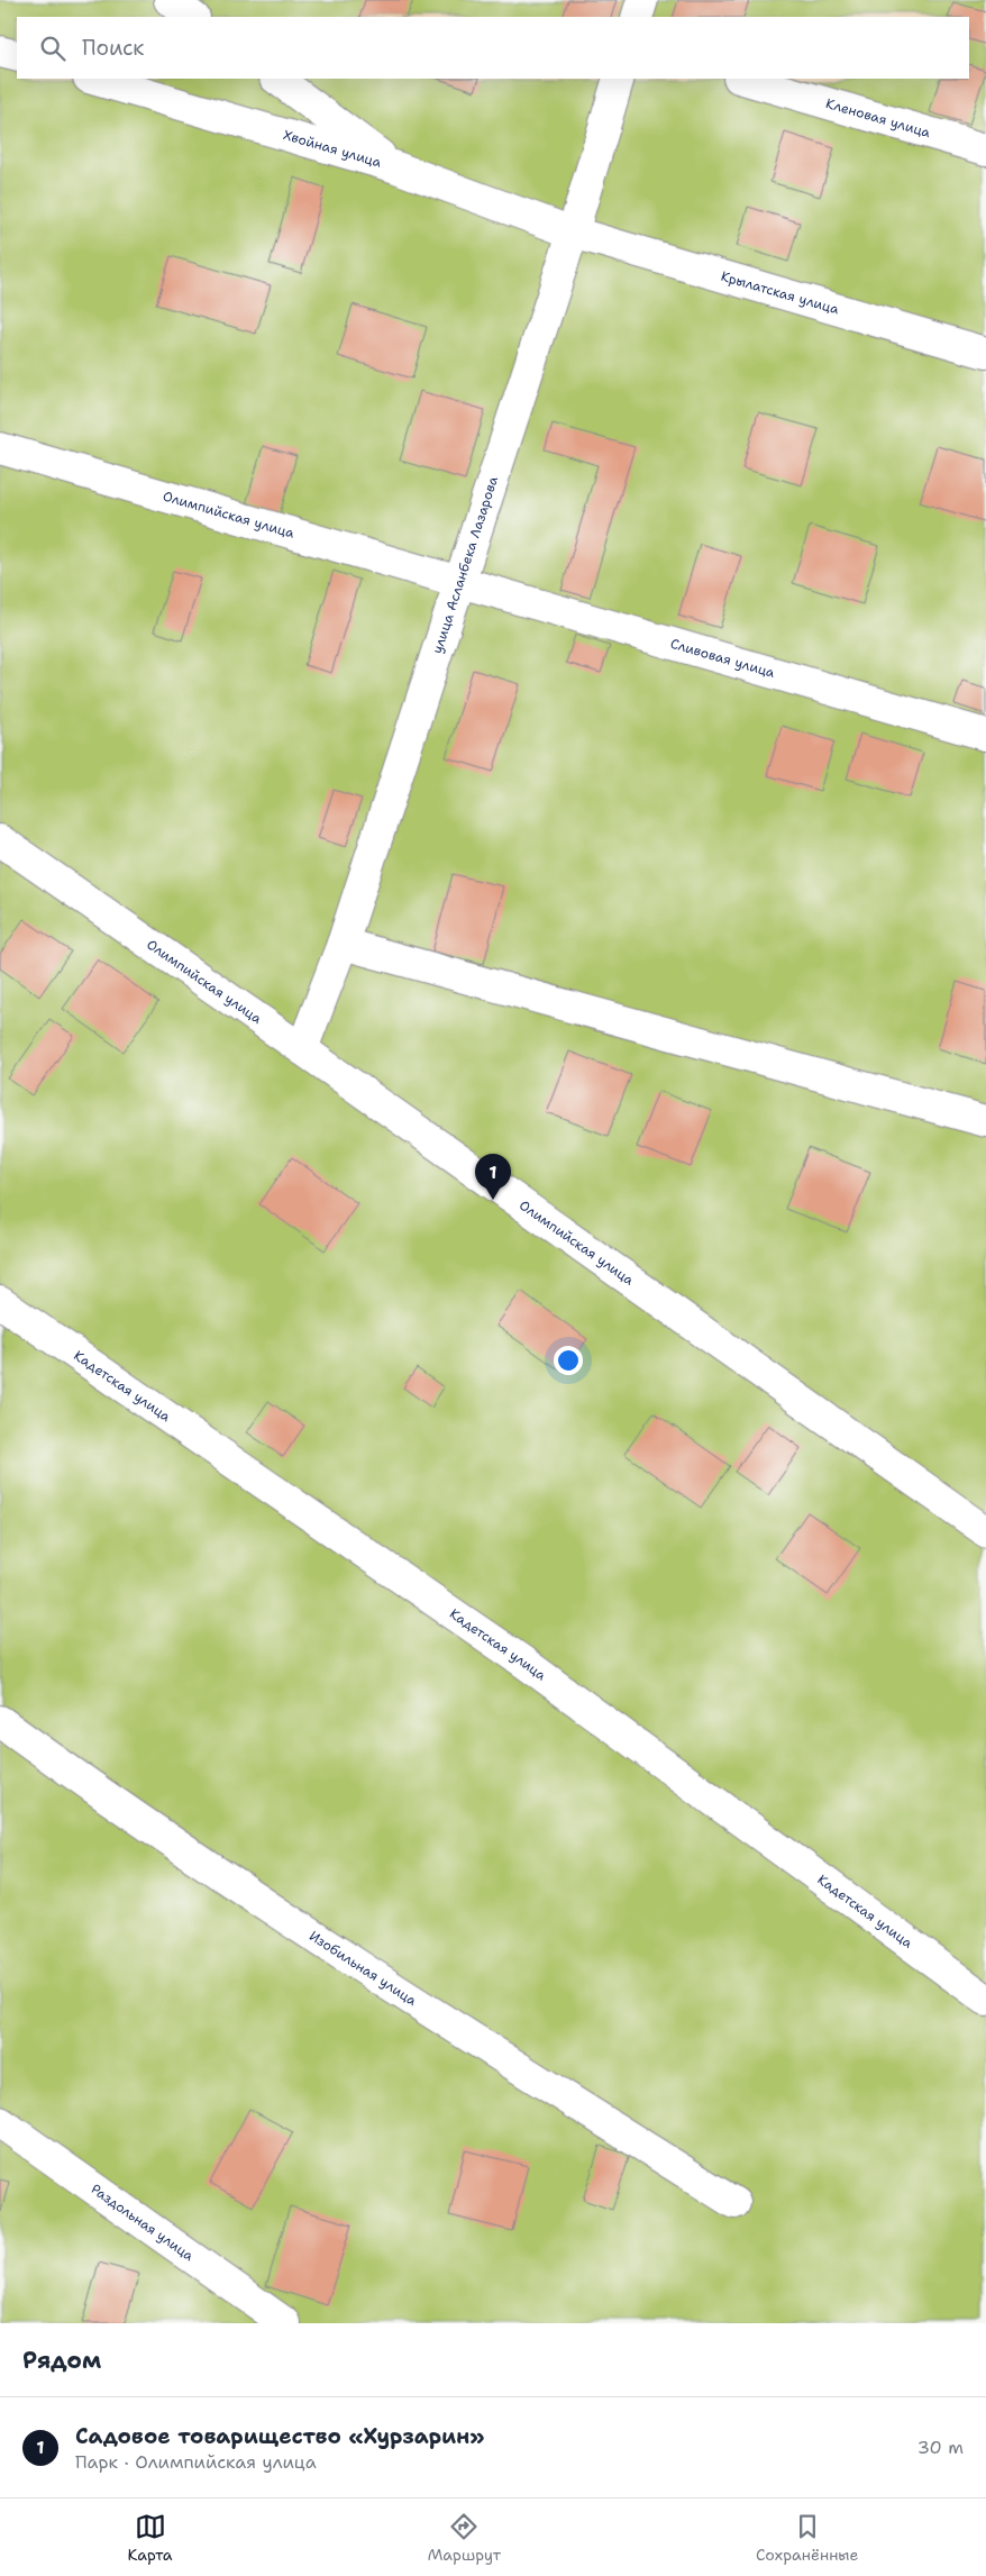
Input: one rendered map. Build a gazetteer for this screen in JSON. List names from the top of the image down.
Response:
{
  "streets": {
    "street": [
      "Кленовая улица",
      "Хвойная улица",
      "Крылатская улица",
      "Олимпийская улица",
      "улица Асланбека Лазарова",
      "Сливовая улица",
      "Кадетская улица",
      "Изобильная улица",
      "Раздольная улица"
    ]
  },
  "crossings": [
    ["Хвойная улица", "Крылатская улица"],
    ["Хвойная улица", "улица Асланбека Лазарова"],
    ["Крылатская улица", "улица Асланбека Лазарова"],
    ["Олимпийская улица", "улица Асланбека Лазарова"],
    ["Олимпийская улица", "Сливовая улица"],
    ["улица Асланбека Лазарова", "Сливовая улица"]
  ],
  "page": {
    "search": "Поиск",
    "pins": "1",
    "heading": "Рядом",
    "list": [
      {
        "mark": "1",
        "name": "Садовое товарищество «Хурзарин»",
        "note": "Парк · Олимпийская улица",
        "value": "30 m"
      }
    ],
    "nav": ["Карта", "Маршрут", "Сохранённые"]
  }
}
